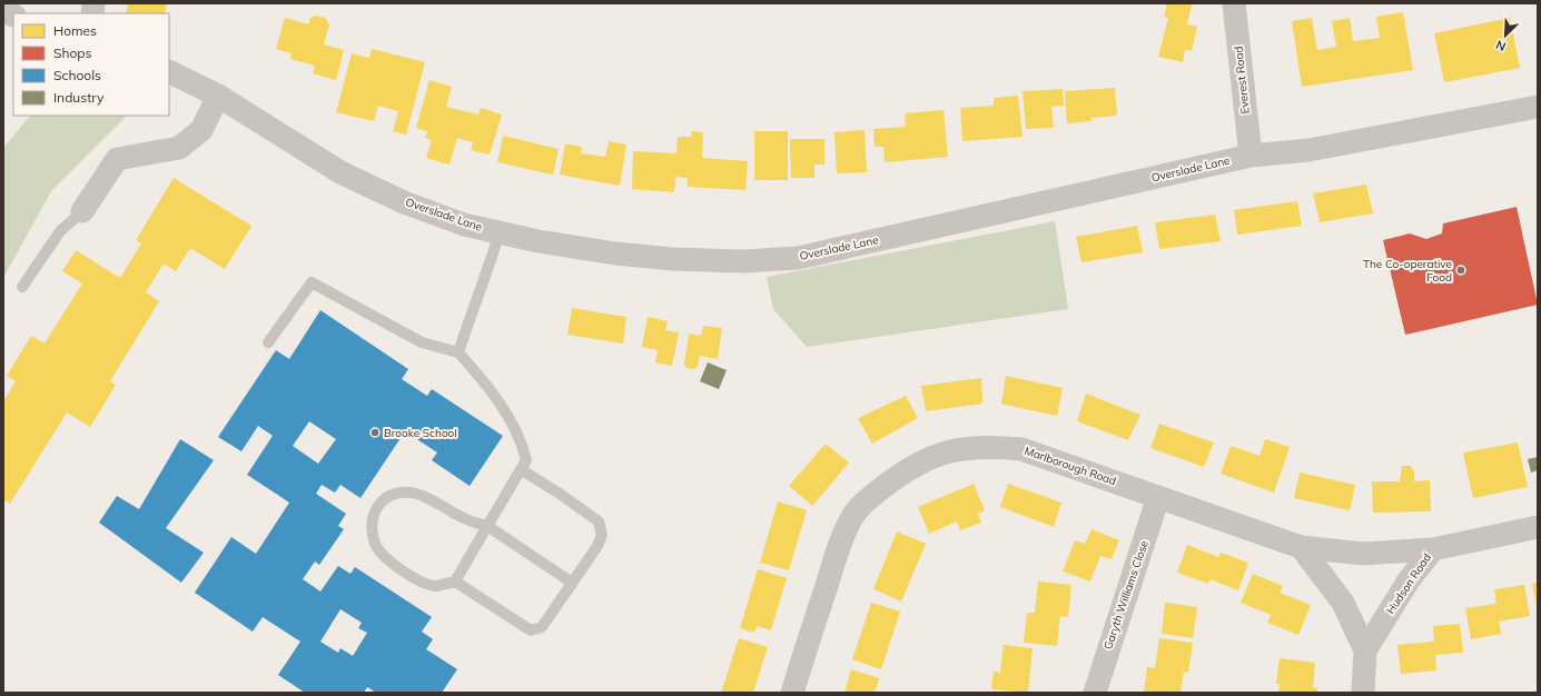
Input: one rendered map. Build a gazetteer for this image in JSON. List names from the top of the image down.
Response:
{
  "streets": {
    "street": [
      "Everest Road",
      "Overslade Lane",
      "Marlborough Road",
      "Hudson Road",
      "Garyth Williams Close"
    ]
  },
  "crossings": [
    ["Everest Road", "Overslade Lane"],
    ["Marlborough Road", "Hudson Road"],
    ["Marlborough Road", "Garyth Williams Close"]
  ],
  "places": ["The Co-operative Food", "Brooke School"],
  "legend": [
    "Homes",
    "Shops",
    "Schools",
    "Industry"
  ],
  "north": "bottom left"
}
